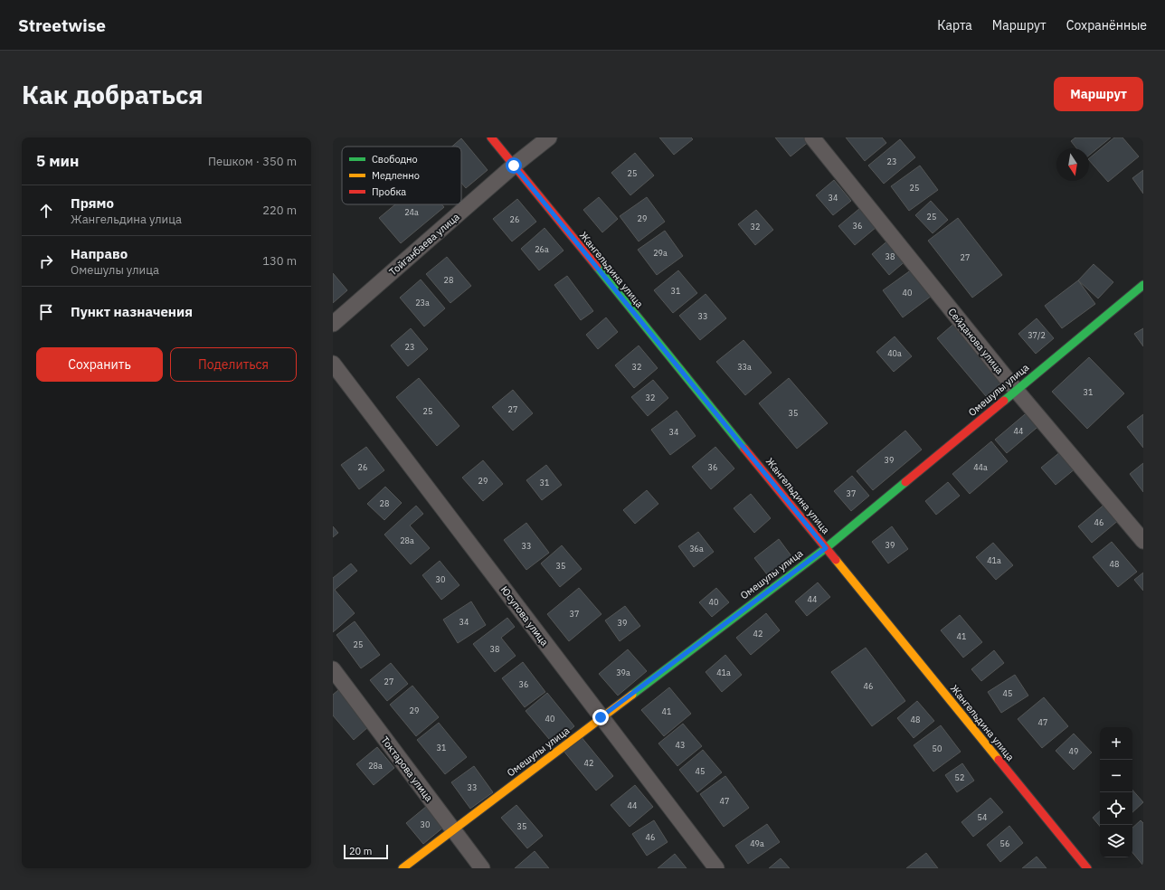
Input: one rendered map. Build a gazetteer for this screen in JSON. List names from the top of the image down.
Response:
{
  "streets": {
    "street": [
      "Тойганбаева улица",
      "Жангельдина улица",
      "Сейданова улица",
      "Омешулы улица",
      "Юсупова улица",
      "Токтарова улица"
    ]
  },
  "crossings": [
    ["Тойганбаева улица", "Жангельдина улица"],
    ["Жангельдина улица", "Омешулы улица"],
    ["Сейданова улица", "Омешулы улица"],
    ["Омешулы улица", "Юсупова улица"],
    ["Омешулы улица", "Токтарова улица"]
  ],
  "house_numbers": [
    "23",
    "25",
    "25",
    "34",
    "24а",
    "25",
    "29",
    "26",
    "36",
    "32",
    "26а",
    "29а",
    "38",
    "27",
    "28",
    "31",
    "40",
    "23а",
    "33",
    "37/2",
    "23",
    "40а",
    "32",
    "33а",
    "31",
    "32",
    "27",
    "25",
    "35",
    "44",
    "34",
    "39",
    "26",
    "36",
    "44а",
    "29",
    "31",
    "37",
    "28",
    "46",
    "28а",
    "39",
    "33",
    "36а",
    "41а",
    "48",
    "35",
    "30",
    "44",
    "40",
    "37",
    "34",
    "39",
    "42",
    "41",
    "25",
    "38",
    "39а",
    "41а",
    "27",
    "36",
    "46",
    "45",
    "29",
    "41",
    "40",
    "48",
    "47",
    "43",
    "31",
    "50",
    "49",
    "42",
    "28а",
    "45",
    "52",
    "33",
    "47",
    "44",
    "54",
    "30",
    "35",
    "46",
    "49а",
    "56"
  ],
  "legend": ["Свободно", "Медленно", "Пробка"],
  "scale_bar": "20 m",
  "north": "bottom",
  "page": {
    "header": "Streetwise",
    "nav": ["Карта", "Маршрут", "Сохранённые"],
    "buttons": [
      "Маршрут",
      ["Сохранить", "Поделиться"]
    ],
    "title": "Как добраться",
    "heading": ["5 мин", "Пешком · 350 m"],
    "list": [
      ["Прямо", "Жангельдина улица", "220 m"],
      ["Направо", "Омешулы улица", "130 m"],
      "Пункт назначения"
    ],
    "map_buttons": ["+", "−"],
    "scale": "20 m"
  }
}
